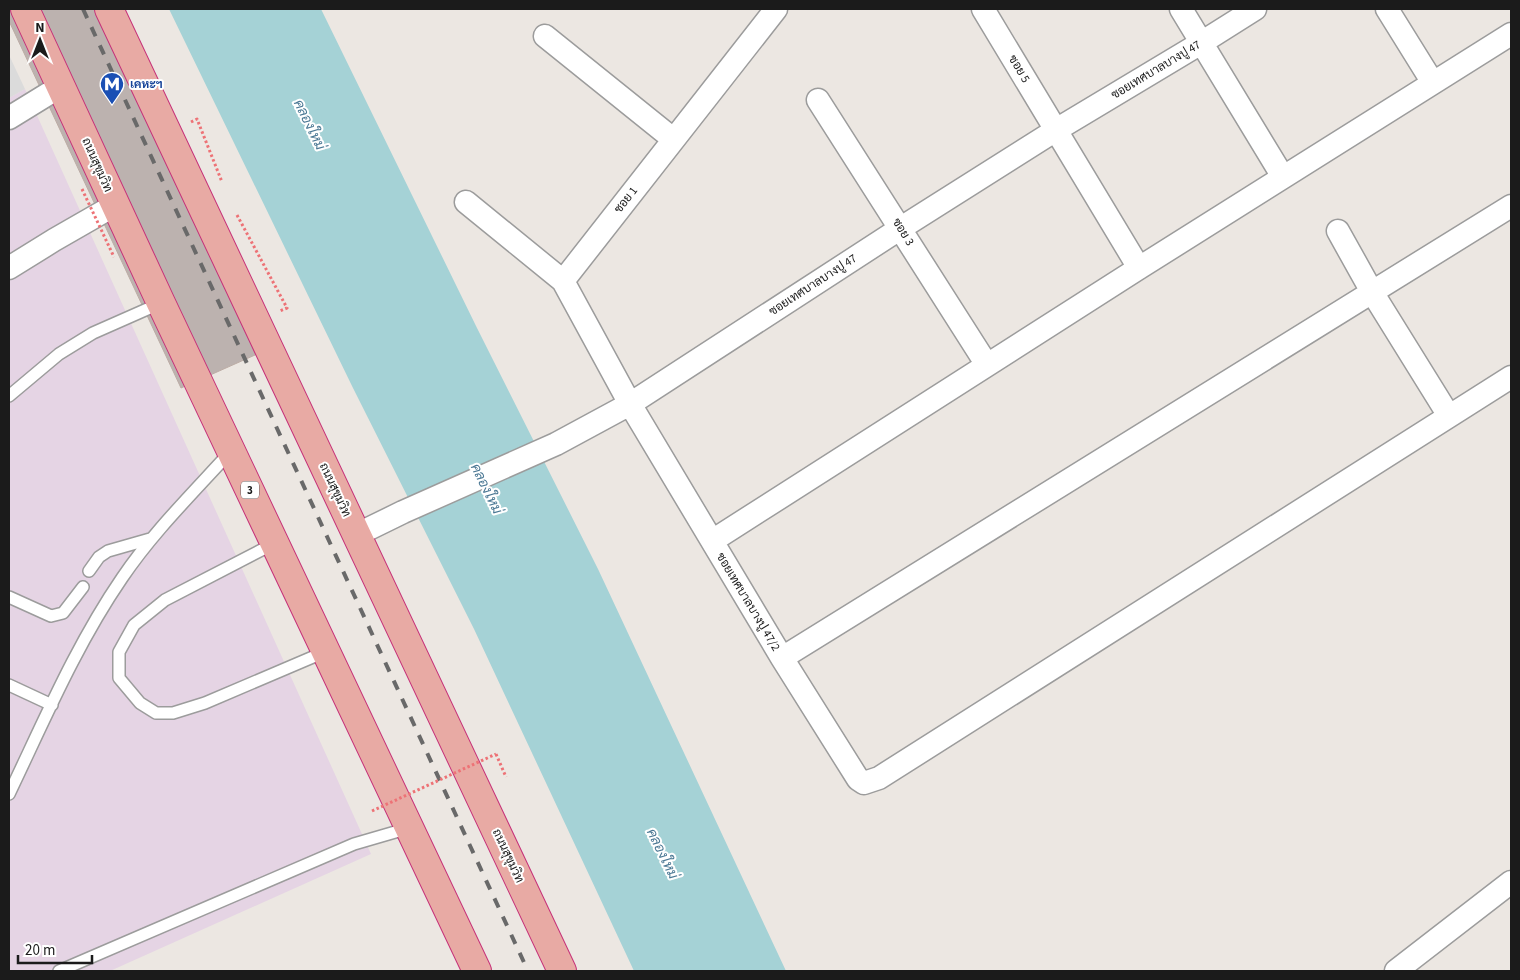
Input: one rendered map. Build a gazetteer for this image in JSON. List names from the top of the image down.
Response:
{
  "streets": {
    "highway": ["ถนนสุขุมวิท", "3"],
    "street": [
      "ซอย 5",
      "ซอยเทศบาลบางปู 47",
      "ซอย 1",
      "ซอย 3",
      "ซอยเทศบาลบางปู 47/2"
    ]
  },
  "crossings": [
    ["ซอย 5", "ซอยเทศบาลบางปู 47"],
    ["ซอยเทศบาลบางปู 47", "ถนนสุขุมวิท"],
    ["ซอยเทศบาลบางปู 47", "ซอย 3"],
    ["ซอยเทศบาลบางปู 47", "ซอยเทศบาลบางปู 47/2"]
  ],
  "water": ["คลองใหม่"],
  "places": {
    "metro station": ["เคหะฯ"]
  },
  "scale_bar": "20 m",
  "north": "top"
}
